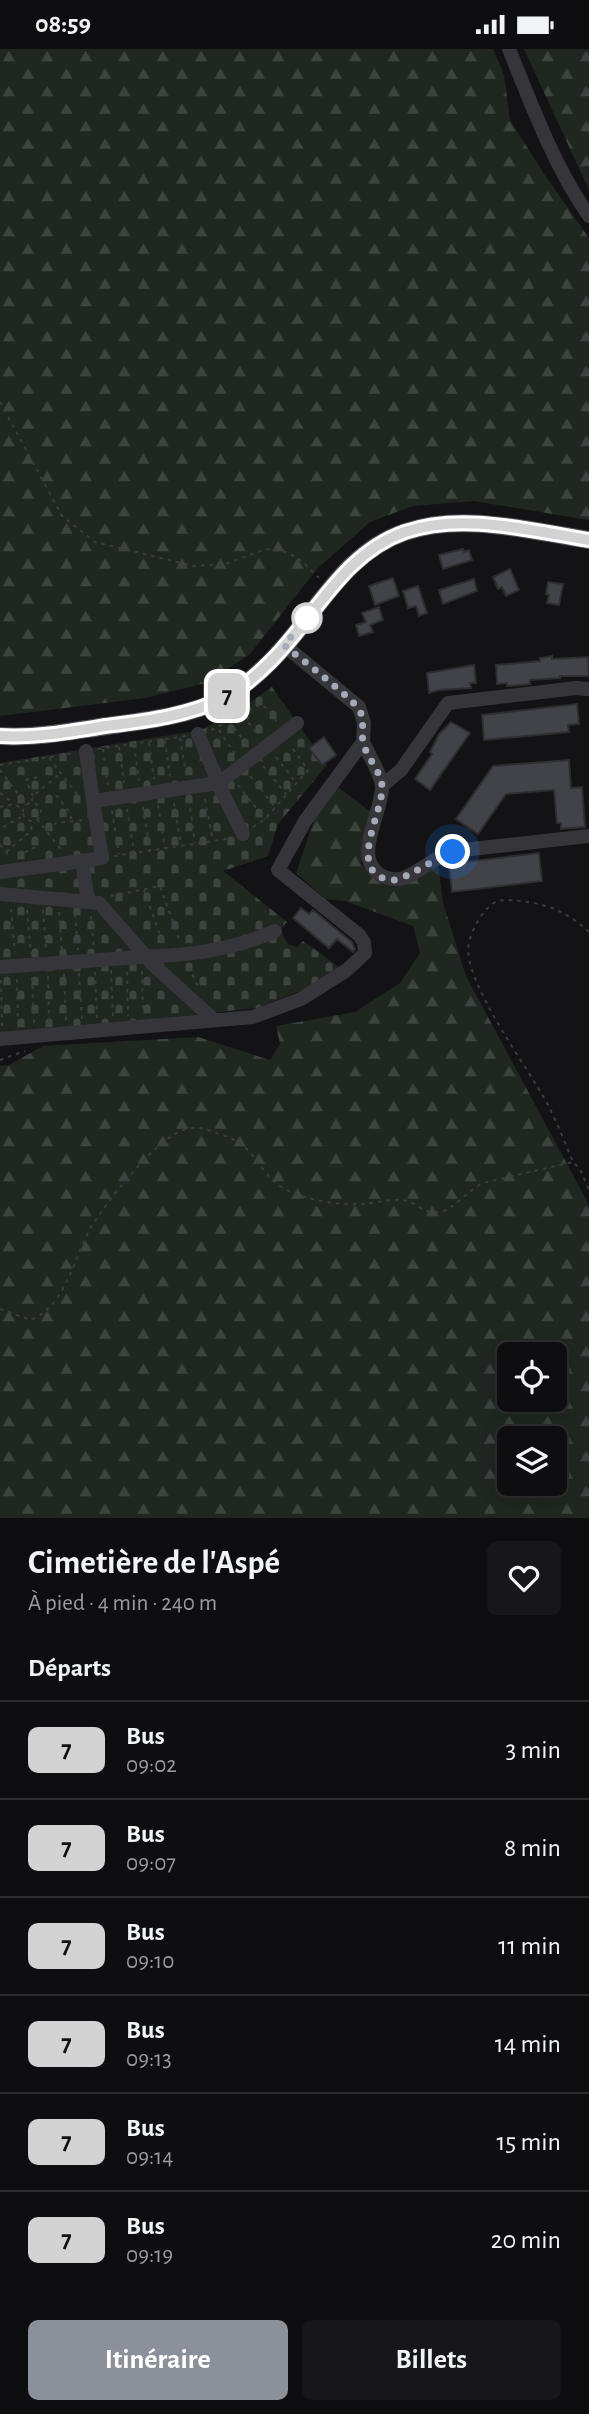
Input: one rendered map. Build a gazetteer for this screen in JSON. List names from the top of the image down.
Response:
{
  "lines": ["bus line 7"],
  "page": {
    "status": "08:59",
    "on_map": "7",
    "heading": [
      ["Cimetière de l'Aspé", "À pied · 4 min · 240 m"],
      "Départs"
    ],
    "list": [
      {
        "mark": "7",
        "name": "Bus",
        "note": "09:02",
        "value": "3 min"
      },
      {
        "mark": "7",
        "name": "Bus",
        "note": "09:07",
        "value": "8 min"
      },
      {
        "mark": "7",
        "name": "Bus",
        "note": "09:10",
        "value": "11 min"
      },
      {
        "mark": "7",
        "name": "Bus",
        "note": "09:13",
        "value": "14 min"
      },
      {
        "mark": "7",
        "name": "Bus",
        "note": "09:14",
        "value": "15 min"
      },
      {
        "mark": "7",
        "name": "Bus",
        "note": "09:19",
        "value": "20 min"
      }
    ],
    "buttons": ["Itinéraire", "Billets"]
  }
}
